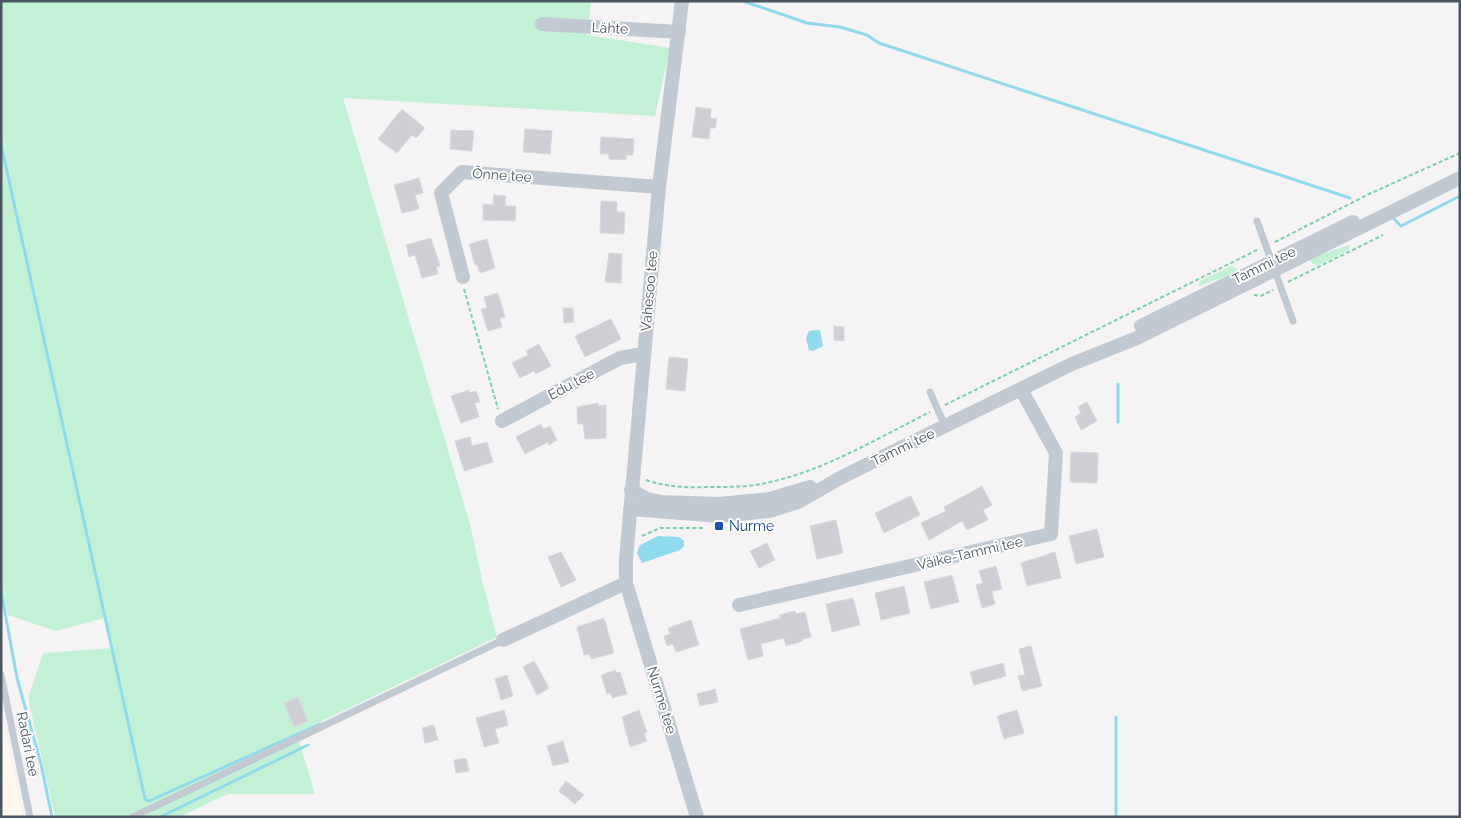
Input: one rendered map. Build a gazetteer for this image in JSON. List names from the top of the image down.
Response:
{
  "streets": {
    "street": [
      "Lähte",
      "Õnne tee",
      "Tammi tee",
      "Vahesoo tee",
      "Edu tee",
      "Väike-Tammi tee",
      "Nurme tee"
    ],
    "lane": ["Radari tee"]
  },
  "crossings": [
    ["Lähte", "Vahesoo tee"],
    ["Õnne tee", "Vahesoo tee"],
    ["Tammi tee", "Vahesoo tee"],
    ["Tammi tee", "Väike-Tammi tee"],
    ["Vahesoo tee", "Edu tee"],
    ["Vahesoo tee", "Nurme tee"]
  ],
  "places": {
    "transit": ["Nurme"]
  }
}
